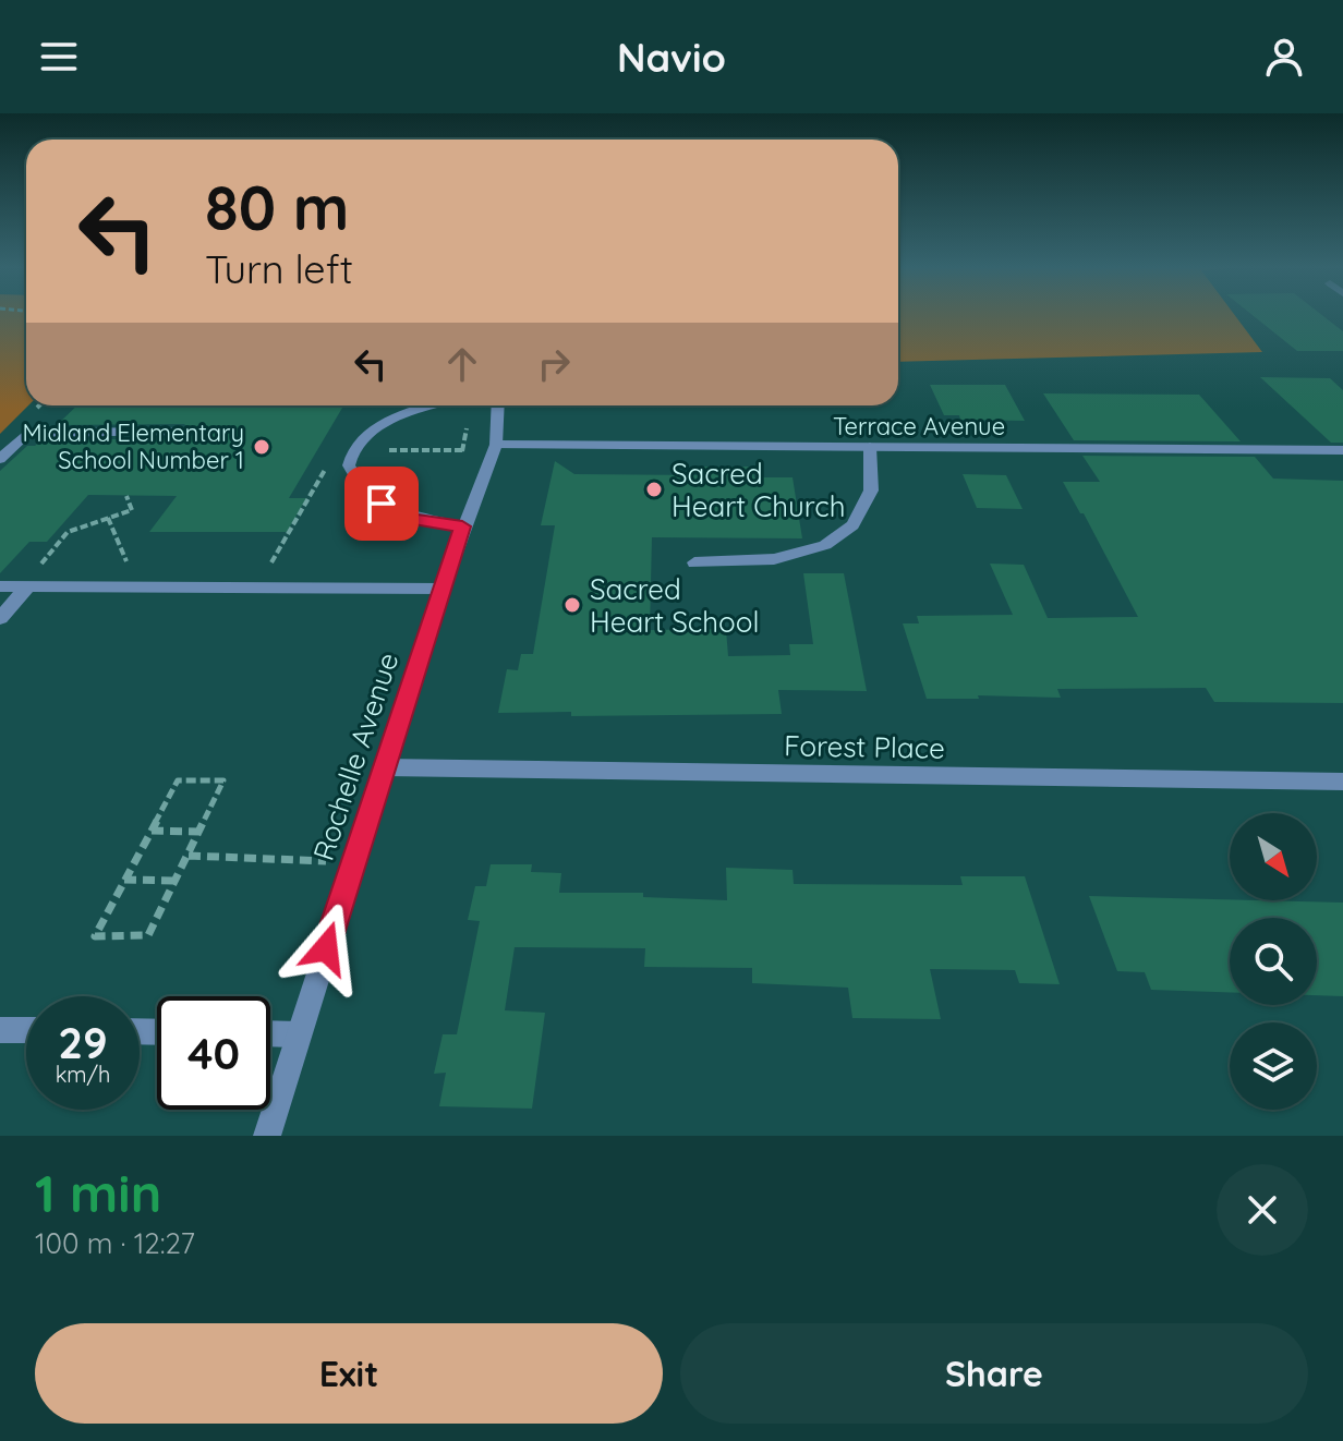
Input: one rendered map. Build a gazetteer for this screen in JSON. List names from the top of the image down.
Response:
{
  "streets": {
    "street": ["Terrace Avenue", "Forest Place", "Rochelle Avenue"]
  },
  "crossings": [
    ["Terrace Avenue", "Rochelle Avenue"],
    ["Forest Place", "Rochelle Avenue"]
  ],
  "places": ["Midland Elementary School Number 1", "Sacred Heart Church", "Sacred Heart School"],
  "north": "bottom right",
  "page": {
    "header": "Navio",
    "turn": ["80 m", "Turn left"],
    "speed": "29 km/h",
    "limit": "40",
    "heading": ["1 min", "100 m · 12:27"],
    "buttons": ["Exit", "Share"]
  }
}
